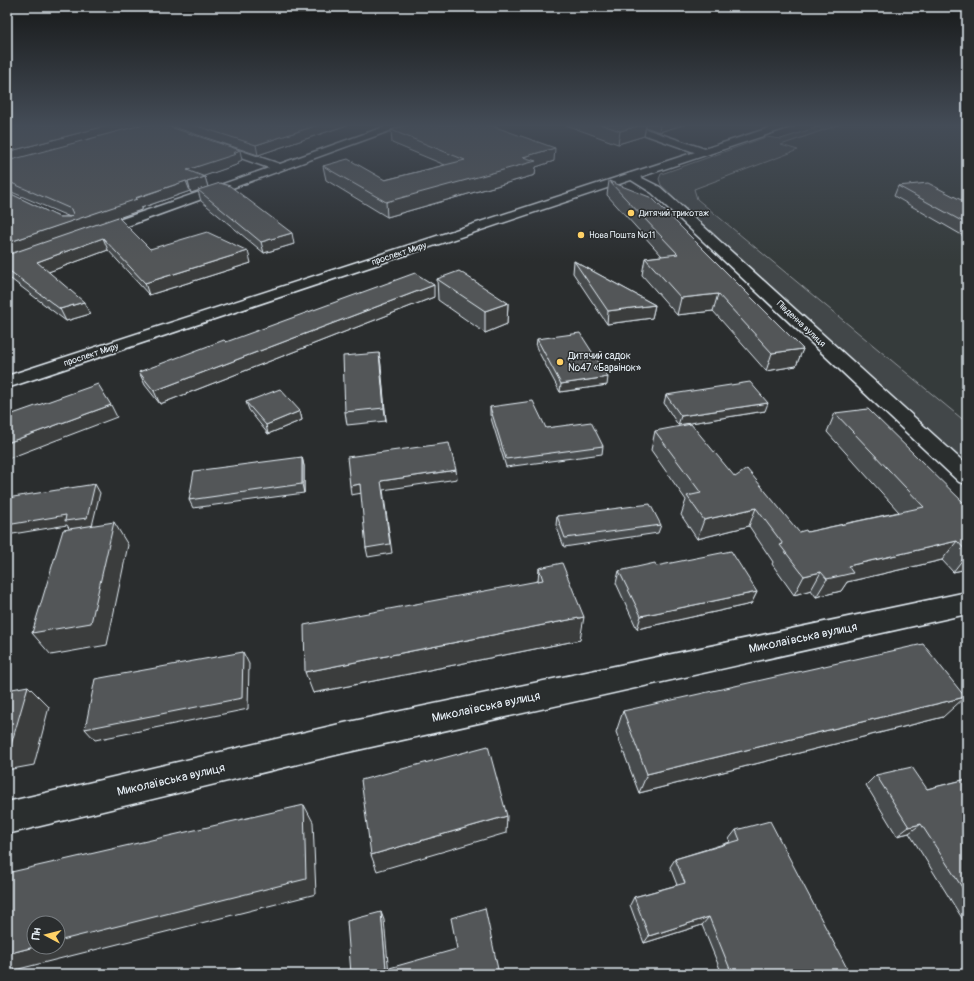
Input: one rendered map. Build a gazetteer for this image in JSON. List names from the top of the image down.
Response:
{
  "streets": {
    "street": ["проспект Миру", "Південна вулиця", "Миколаївська вулиця"]
  },
  "crossings": [
    ["проспект Миру", "Південна вулиця"]
  ],
  "places": ["Дитячий трикотаж", "Нова Пошта №11", "Дитячий садок №47 «Барвінок»"],
  "north": "left"
}
